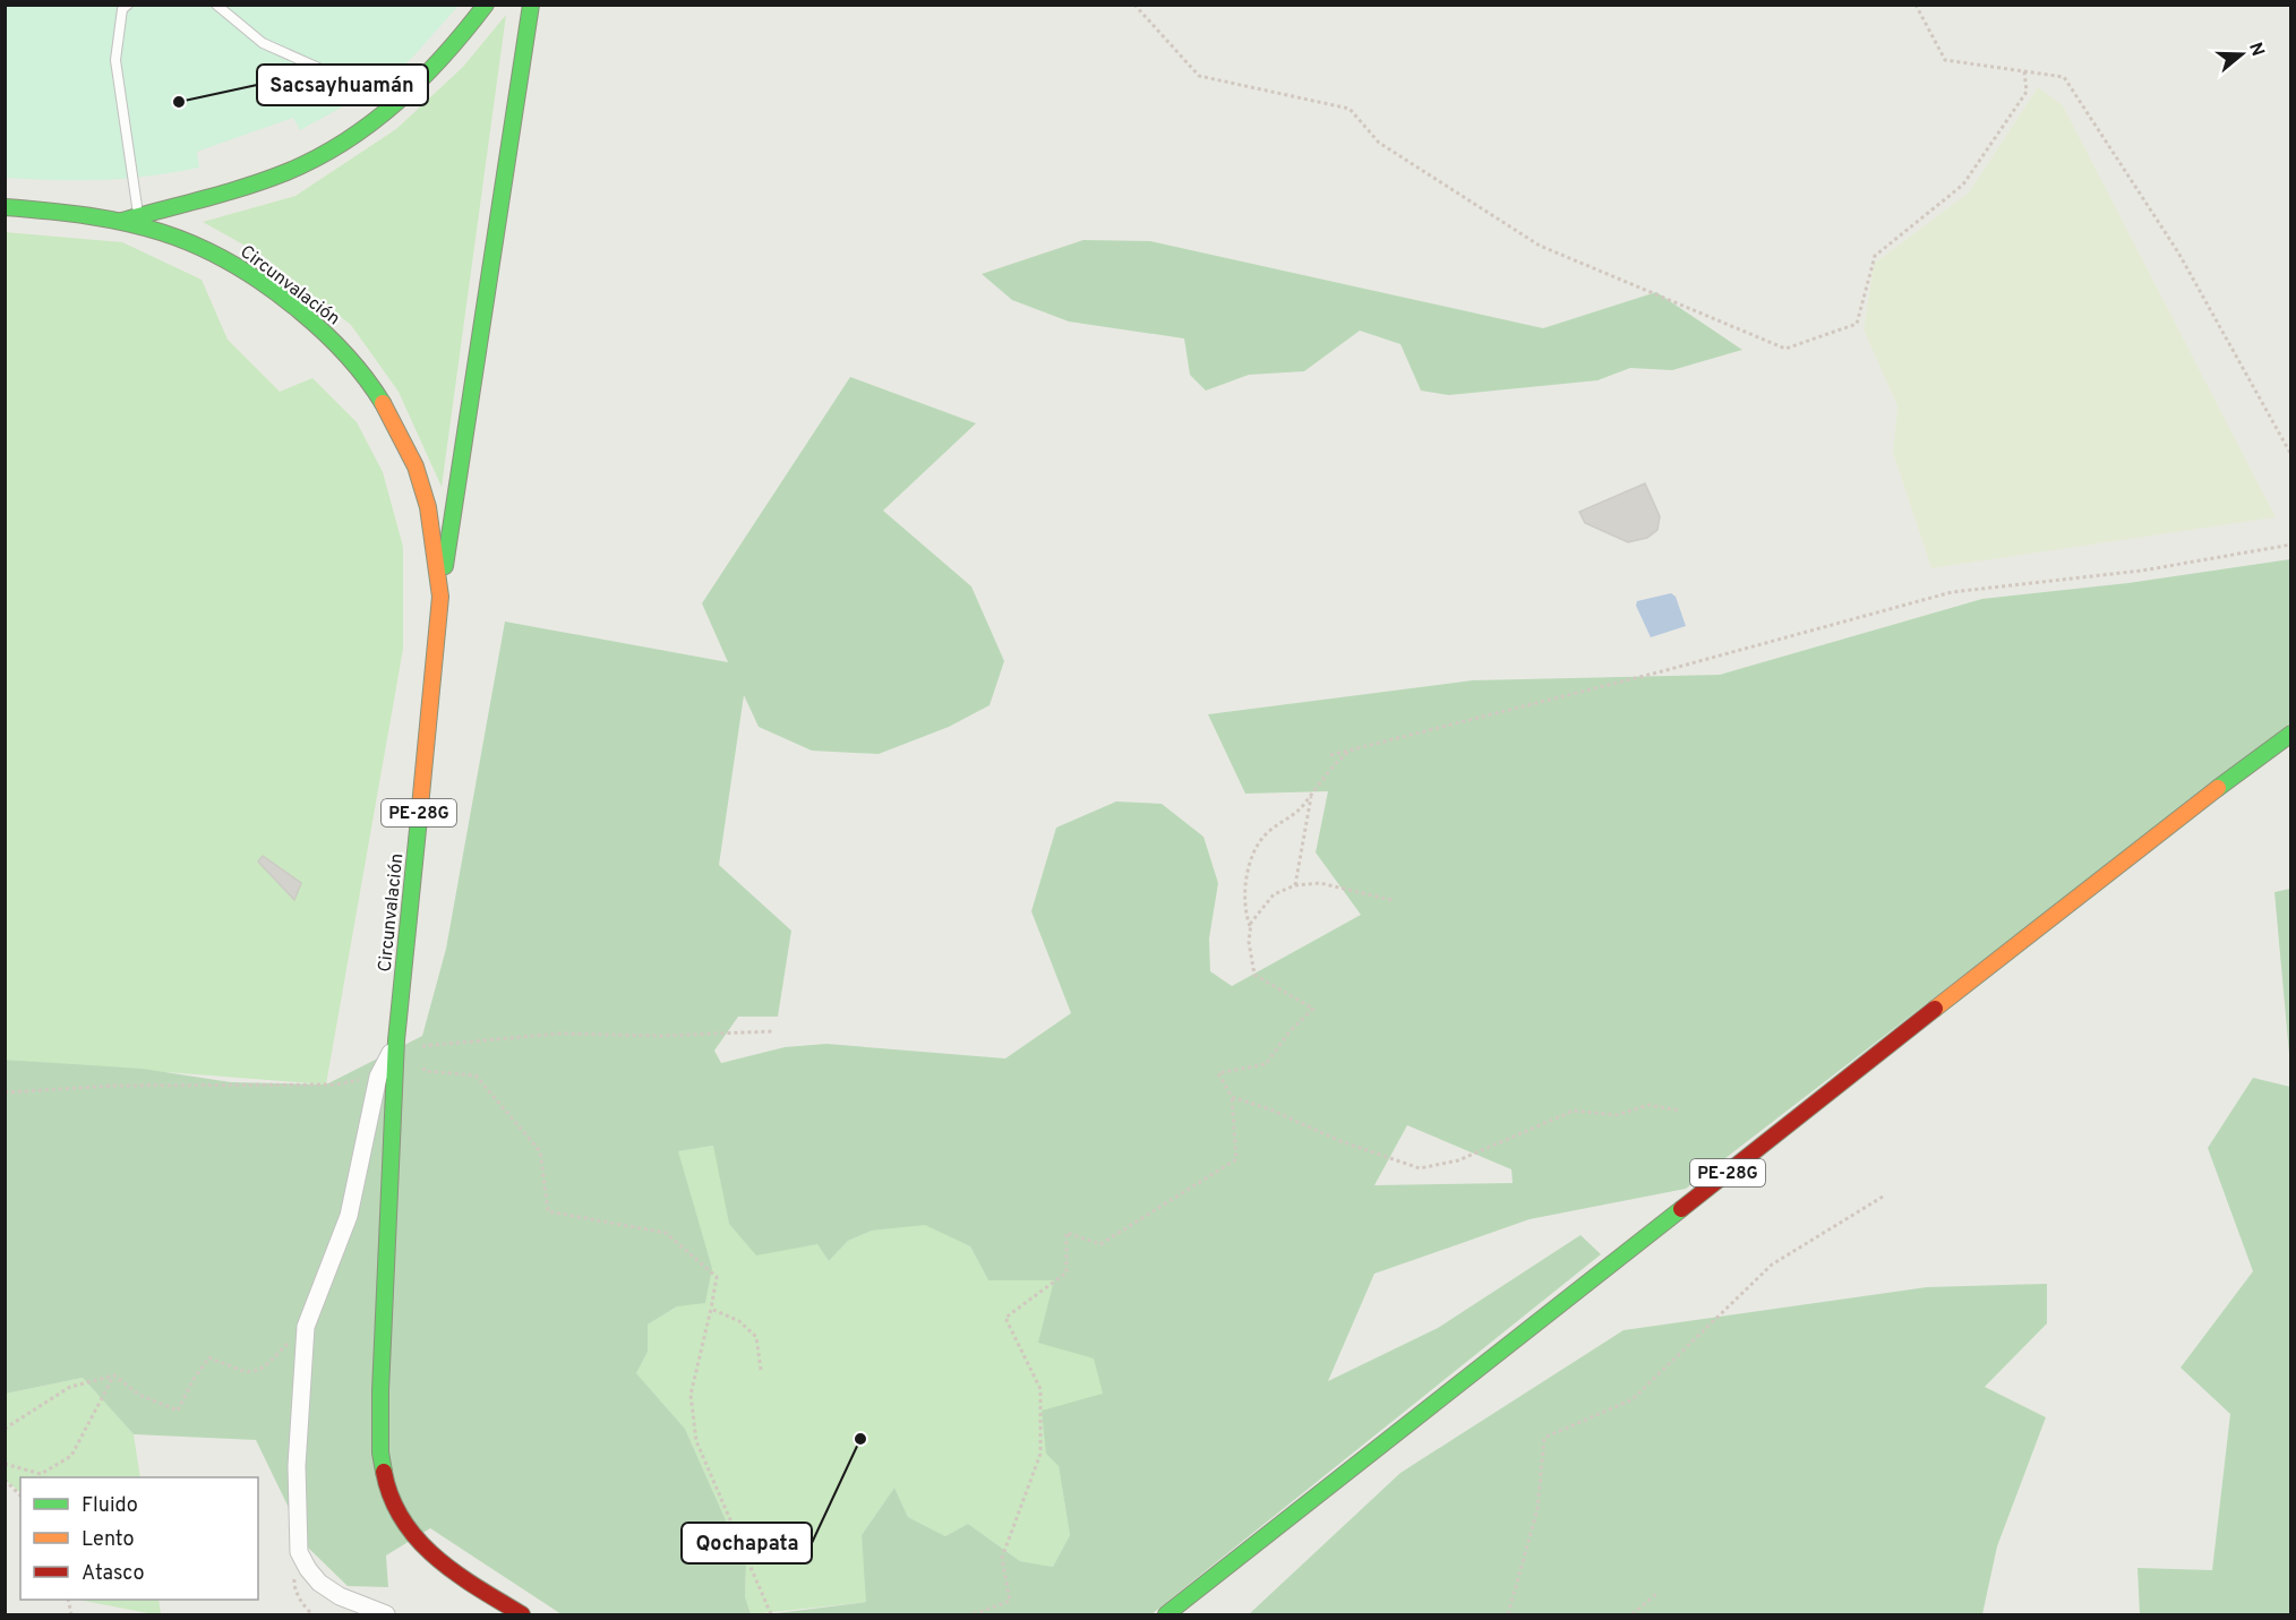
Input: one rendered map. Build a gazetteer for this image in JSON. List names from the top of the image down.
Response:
{
  "streets": {
    "main road": ["Circunvalación", "PE-28G"]
  },
  "places": ["Sacsayhuamán", "Qochapata"],
  "legend": ["Fluido", "Lento", "Atasco"],
  "north": "right"
}
